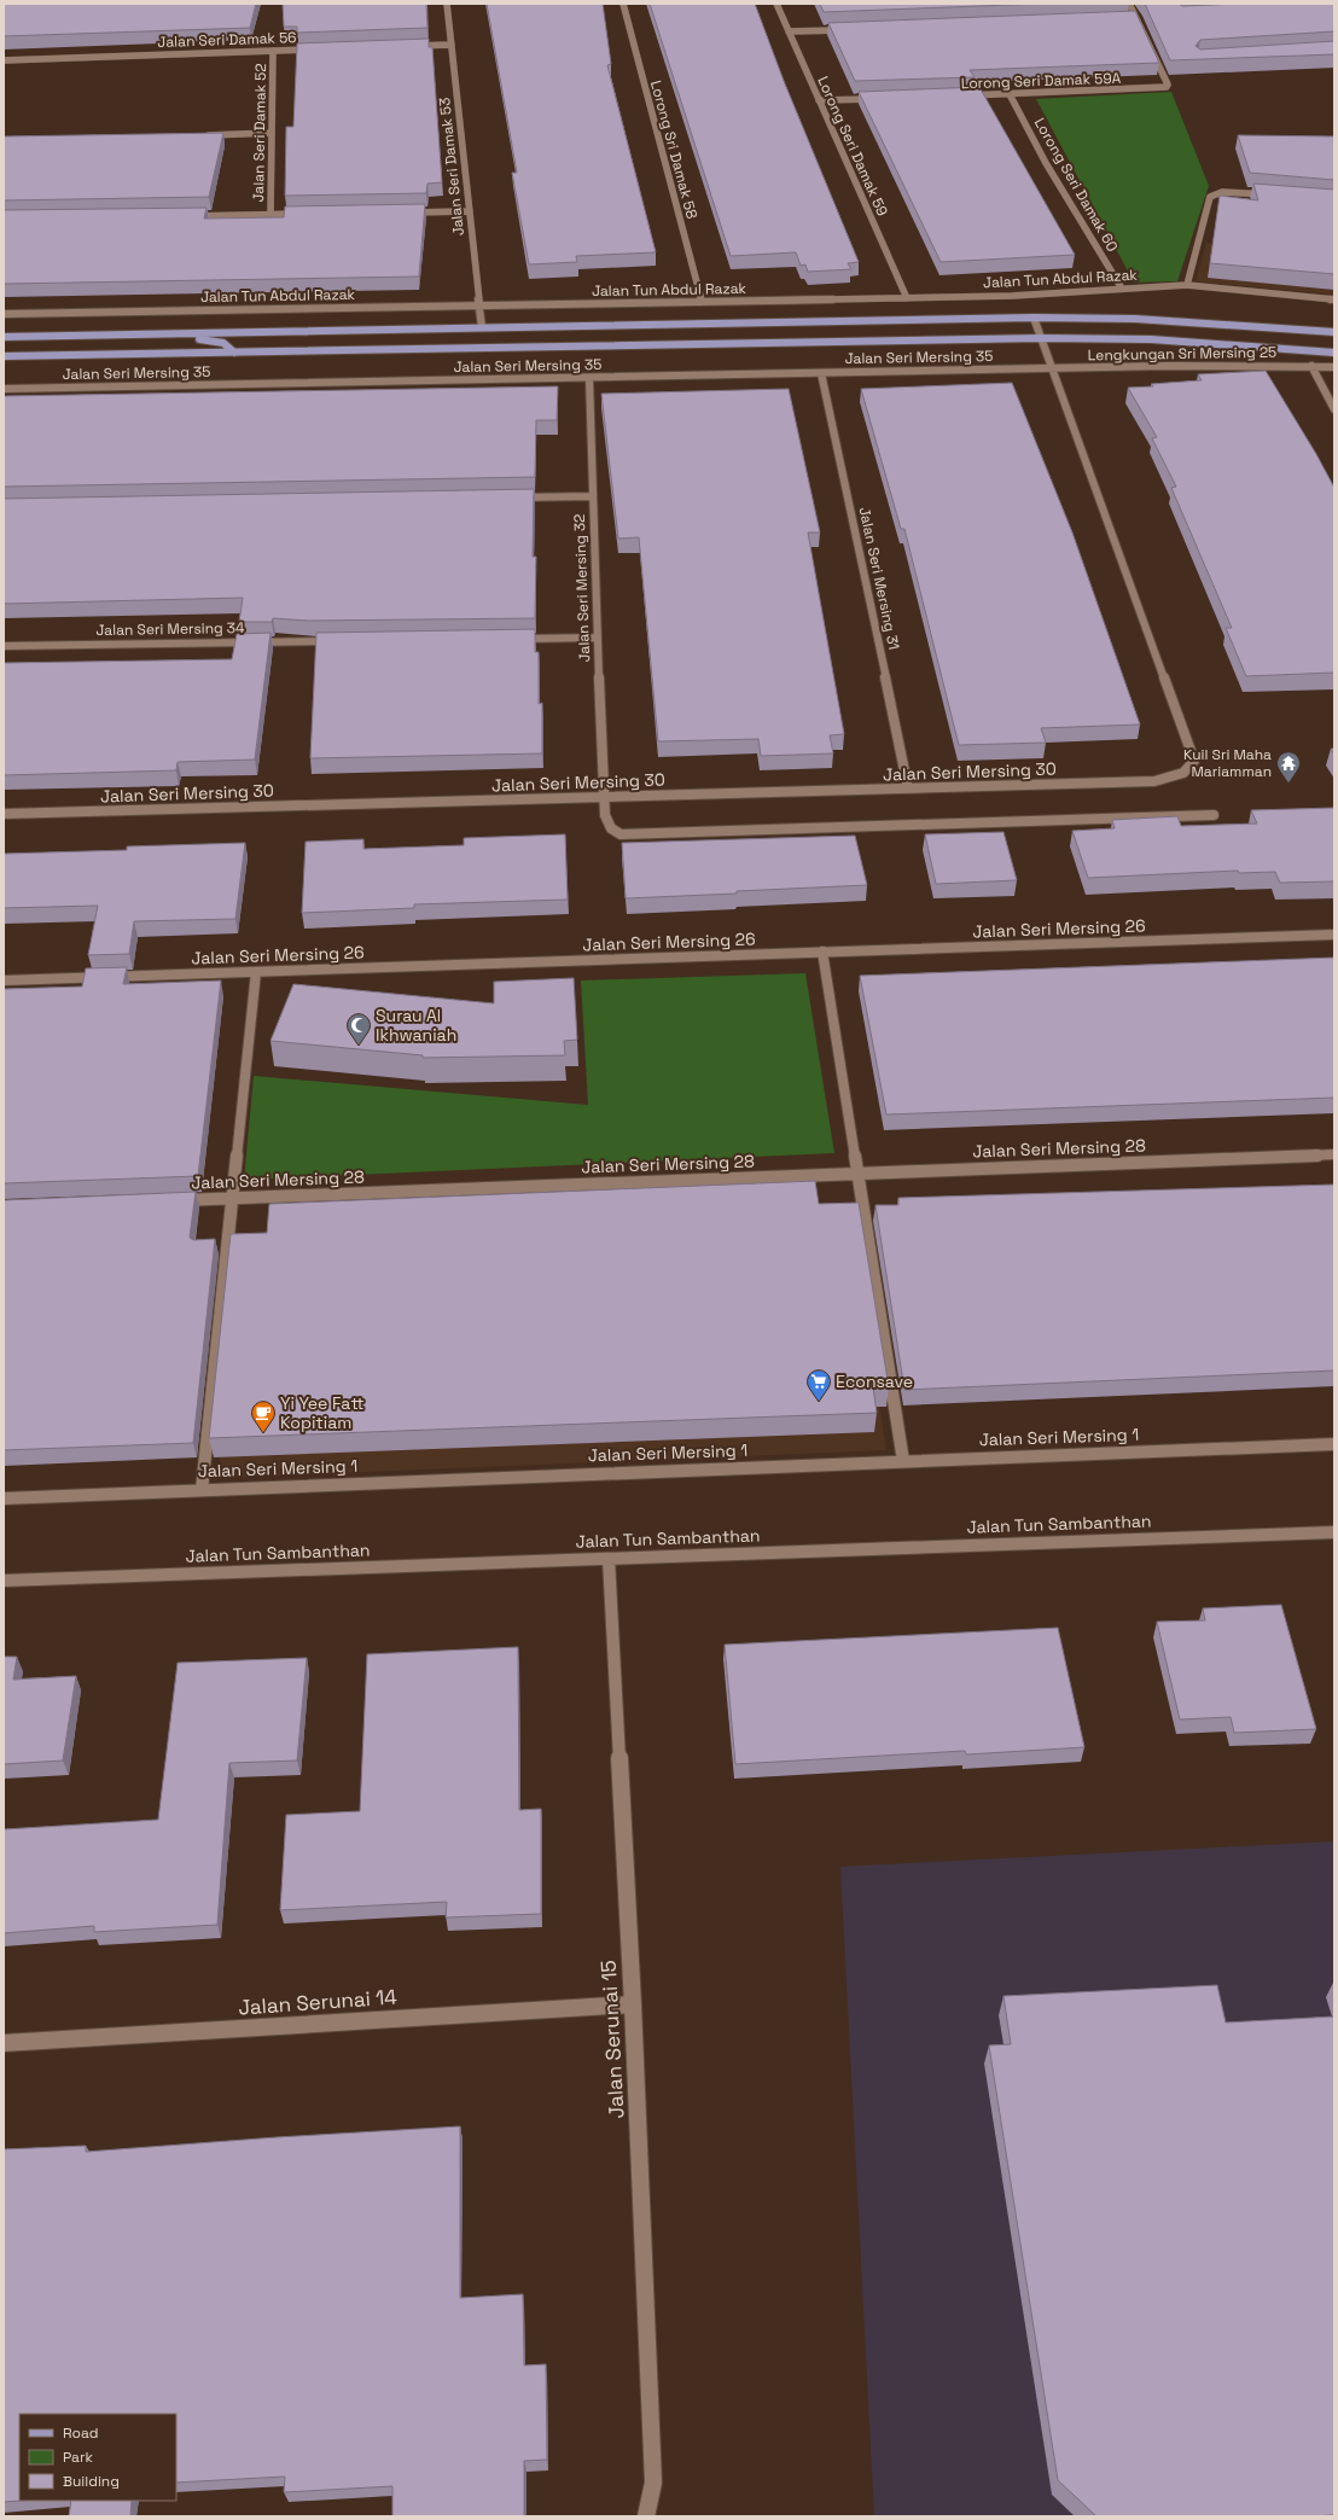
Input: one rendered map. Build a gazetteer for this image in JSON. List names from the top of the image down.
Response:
{
  "streets": {
    "street": [
      "Jalan Seri Damak 56",
      "Lorong Seri Damak 59A",
      "Jalan Seri Damak 52",
      "Lorong Seri Damak 59",
      "Lorong Sri Damak 58",
      "Jalan Seri Damak 53",
      "Lorong Seri Damak 60",
      "Jalan Tun Abdul Razak",
      "Lengkungan Sri Mersing 25",
      "Jalan Seri Mersing 35",
      "Jalan Seri Mersing 31",
      "Jalan Seri Mersing 32",
      "Jalan Seri Mersing 34",
      "Jalan Seri Mersing 30",
      "Jalan Seri Mersing 26",
      "Jalan Seri Mersing 28",
      "Jalan Seri Mersing 1",
      "Jalan Tun Sambanthan",
      "Jalan Serunai 14",
      "Jalan Serunai 15"
    ]
  },
  "crossings": [
    ["Jalan Seri Damak 56", "Jalan Seri Damak 52"],
    ["Lorong Seri Damak 59A", "Lorong Seri Damak 60"],
    ["Lorong Seri Damak 59", "Jalan Tun Abdul Razak"],
    ["Lorong Sri Damak 58", "Jalan Tun Abdul Razak"],
    ["Jalan Seri Damak 53", "Jalan Tun Abdul Razak"],
    ["Lorong Seri Damak 60", "Jalan Tun Abdul Razak"],
    ["Lengkungan Sri Mersing 25", "Jalan Seri Mersing 35"],
    ["Lengkungan Sri Mersing 25", "Jalan Seri Mersing 30"],
    ["Jalan Seri Mersing 35", "Jalan Seri Mersing 31"],
    ["Jalan Seri Mersing 35", "Jalan Seri Mersing 32"],
    ["Jalan Seri Mersing 35", "Jalan Seri Mersing 30"],
    ["Jalan Seri Mersing 31", "Jalan Seri Mersing 30"],
    ["Jalan Seri Mersing 32", "Jalan Seri Mersing 30"],
    ["Jalan Tun Sambanthan", "Jalan Serunai 15"],
    ["Jalan Serunai 14", "Jalan Serunai 15"]
  ],
  "places": {
    "temple": ["Kuil Sri Maha Mariamman"],
    "mosque": ["Surau Al Ikhwaniah"],
    "supermarket": ["Econsave"],
    "cafe": ["Yi Yee Fatt Kopitiam"]
  },
  "legend": ["Road", "Park", "Building"]
}
